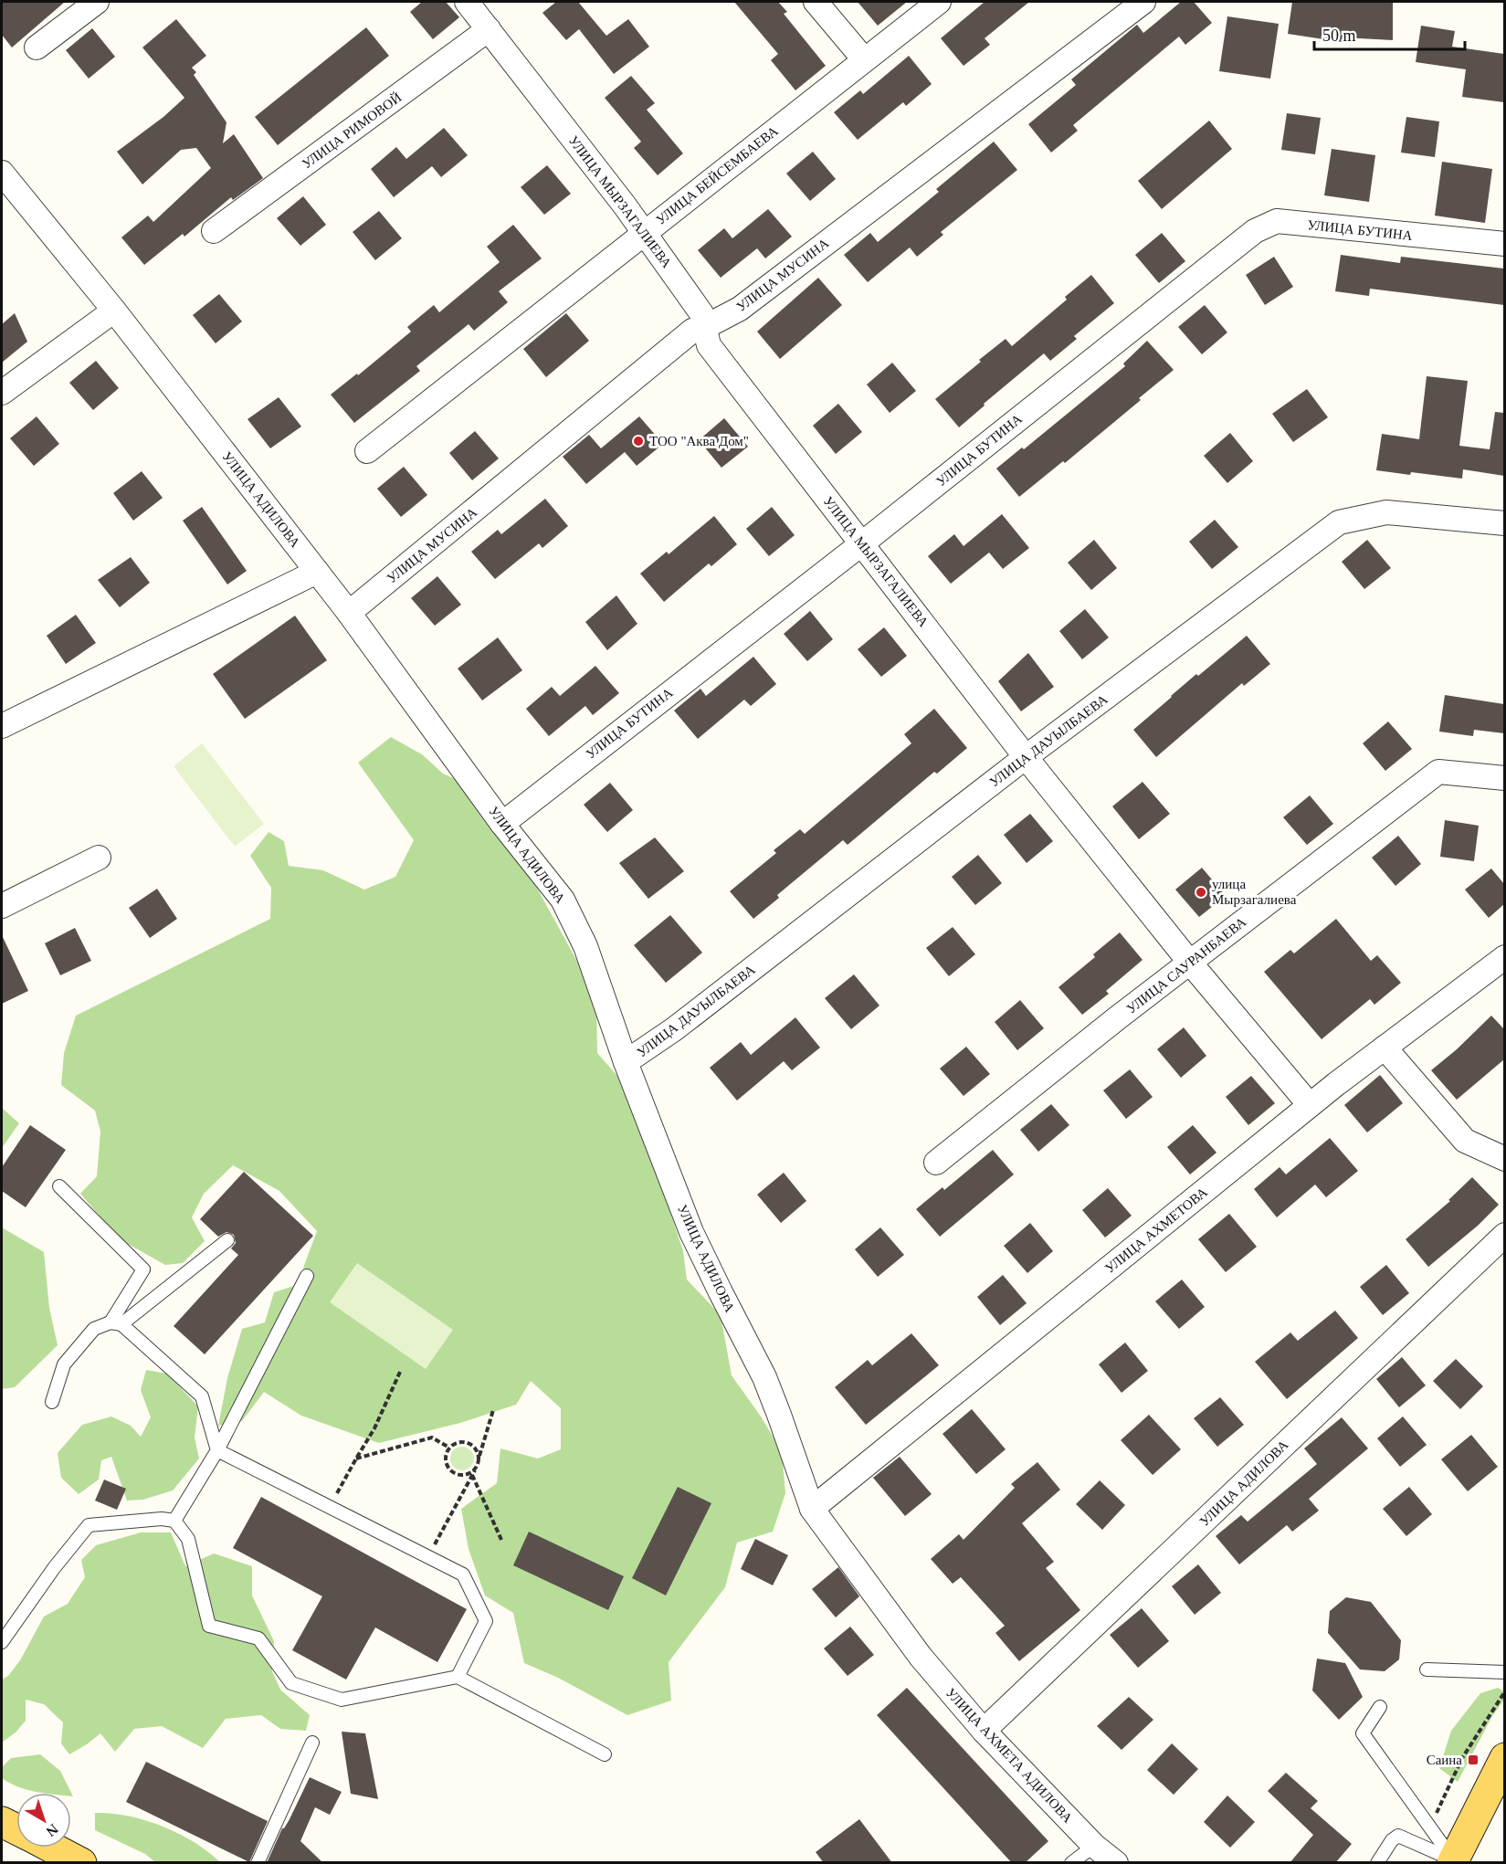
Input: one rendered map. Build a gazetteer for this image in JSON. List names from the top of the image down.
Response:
{
  "streets": {
    "street": [
      "УЛИЦА РИМОВОЙ",
      "УЛИЦА БЕЙСЕМБАЕВА",
      "УЛИЦА МЫРЗАГАЛИЕВА",
      "УЛИЦА БУТИНА",
      "УЛИЦА МУСИНА",
      "УЛИЦА АДИЛОВА",
      "УЛИЦА ДАУЫЛБАЕВА",
      "УЛИЦА САУРАНБАЕВА",
      "УЛИЦА АХМЕТОВА",
      "УЛИЦА АХМЕТА АДИЛОВА"
    ]
  },
  "crossings": [
    ["УЛИЦА РИМОВОЙ", "УЛИЦА МЫРЗАГАЛИЕВА"],
    ["УЛИЦА БЕЙСЕМБАЕВА", "УЛИЦА МЫРЗАГАЛИЕВА"],
    ["УЛИЦА МЫРЗАГАЛИЕВА", "УЛИЦА БУТИНА"],
    ["УЛИЦА МЫРЗАГАЛИЕВА", "УЛИЦА МУСИНА"],
    ["УЛИЦА МЫРЗАГАЛИЕВА", "УЛИЦА ДАУЫЛБАЕВА"],
    ["УЛИЦА МЫРЗАГАЛИЕВА", "УЛИЦА САУРАНБАЕВА"],
    ["УЛИЦА МЫРЗАГАЛИЕВА", "УЛИЦА АХМЕТОВА"],
    ["УЛИЦА БУТИНА", "УЛИЦА АДИЛОВА"],
    ["УЛИЦА МУСИНА", "УЛИЦА АДИЛОВА"],
    ["УЛИЦА АДИЛОВА", "УЛИЦА ДАУЫЛБАЕВА"],
    ["УЛИЦА АДИЛОВА", "УЛИЦА АХМЕТОВА"],
    ["УЛИЦА АДИЛОВА", "УЛИЦА АХМЕТА АДИЛОВА"],
    ["УЛИЦА АХМЕТОВА", "УЛИЦА АХМЕТА АДИЛОВА"]
  ],
  "places": {
    "other": ["ТОО \"Аква Дом\"", "улица Мырзагалиева"],
    "transit": ["Саина"]
  },
  "scale_bar": "50 m",
  "north": "bottom right"
}
